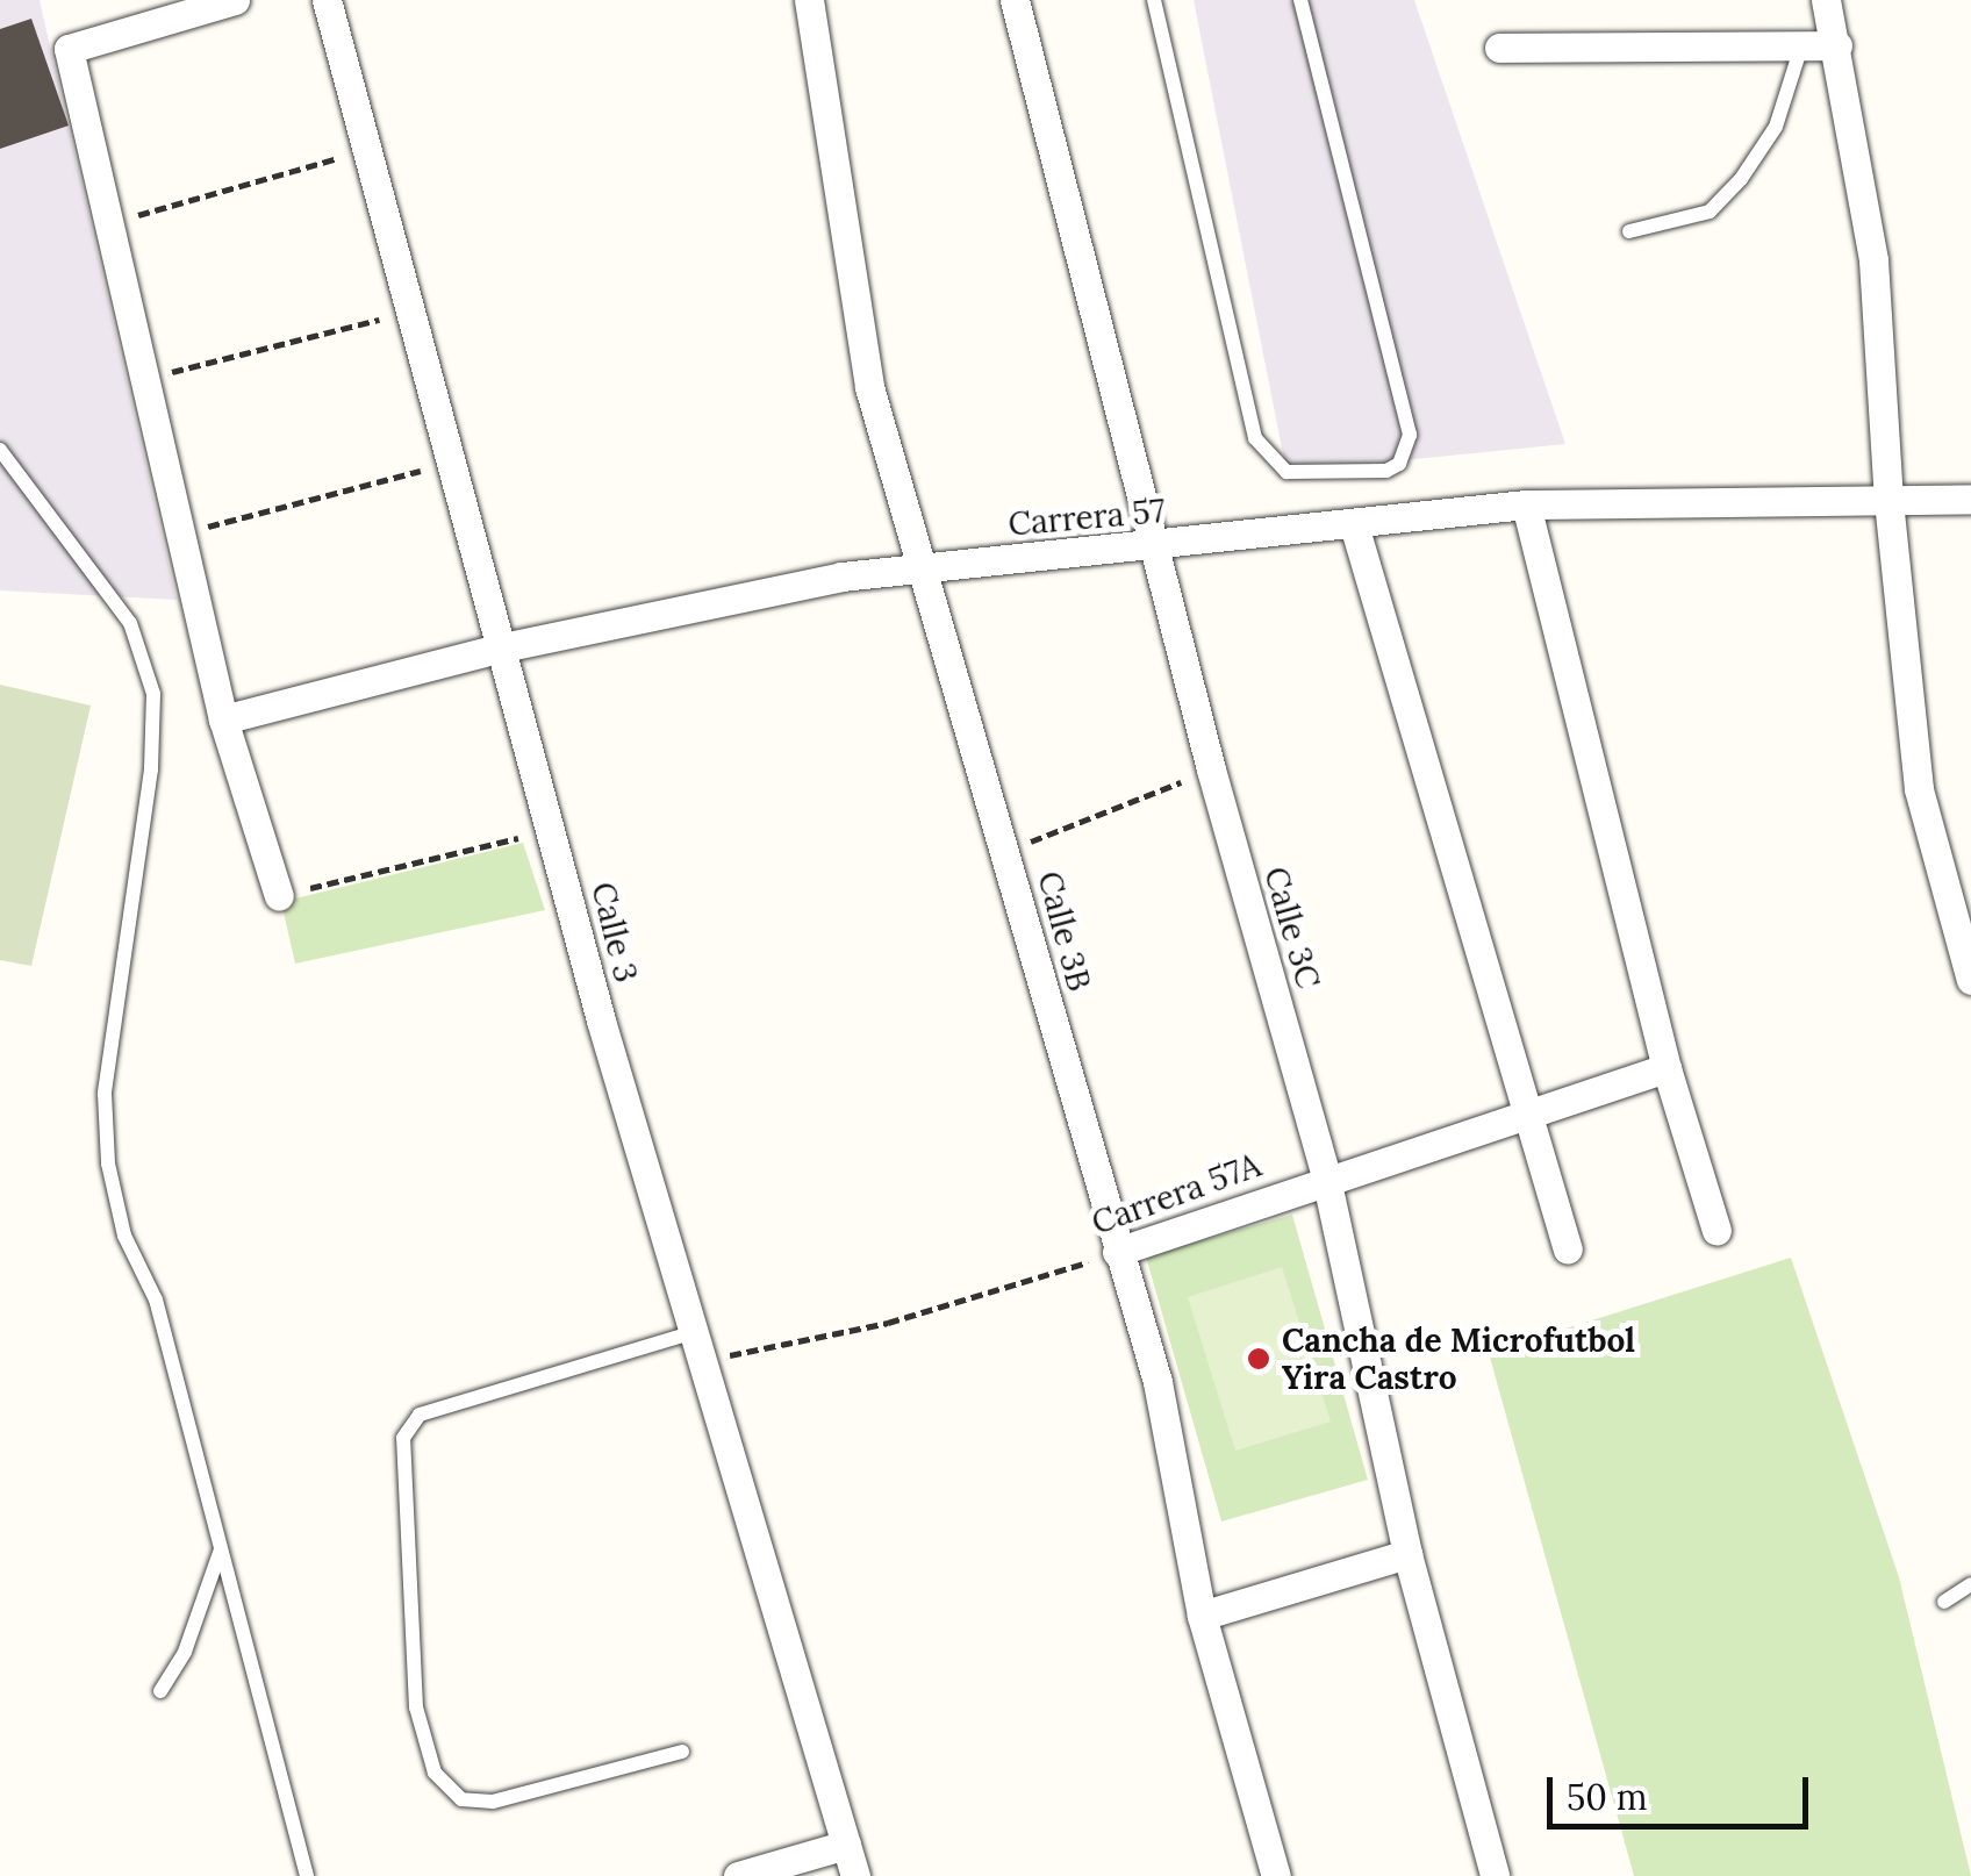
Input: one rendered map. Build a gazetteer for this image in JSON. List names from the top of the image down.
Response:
{
  "streets": {
    "street": [
      "Carrera 57",
      "Calle 3C",
      "Calle 3B",
      "Calle 3",
      "Carrera 57A"
    ]
  },
  "crossings": [
    ["Carrera 57", "Calle 3C"],
    ["Carrera 57", "Calle 3B"],
    ["Carrera 57", "Calle 3"],
    ["Calle 3C", "Carrera 57A"],
    ["Calle 3B", "Carrera 57A"],
    ["Calle 3", "Carrera 57A"]
  ],
  "places": ["Cancha de Microfutbol Yira Castro"],
  "scale_bar": "50 m"
}
